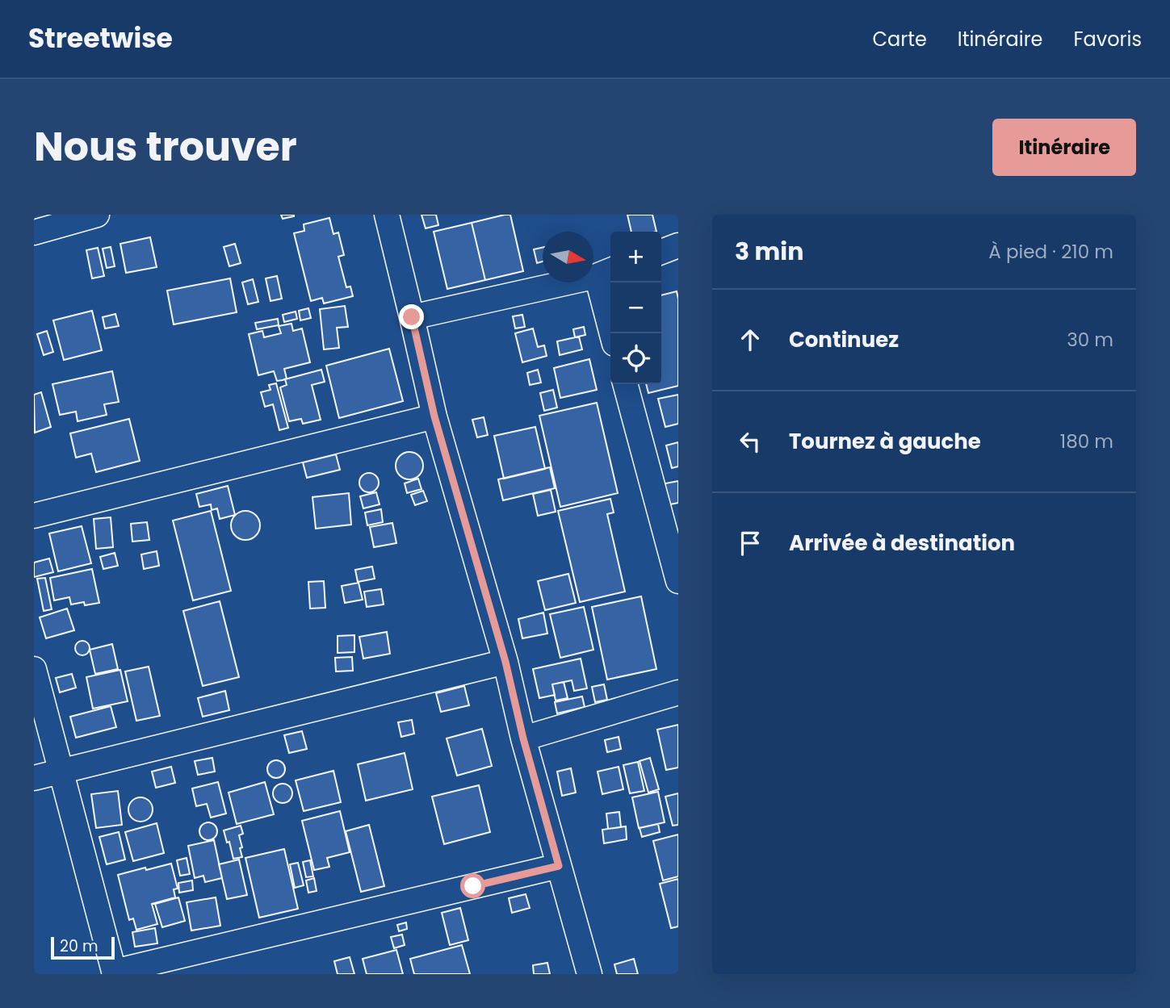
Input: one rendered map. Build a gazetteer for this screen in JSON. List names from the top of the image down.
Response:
{
  "scale_bar": "20 m",
  "north": "right",
  "page": {
    "header": "Streetwise",
    "nav": ["Carte", "Itinéraire", "Favoris"],
    "title": "Nous trouver",
    "buttons": "Itinéraire",
    "heading": ["3 min", "À pied · 210 m"],
    "map_buttons": ["+", "−"],
    "list": [
      ["Continuez", "30 m"],
      ["Tournez à gauche", "180 m"],
      "Arrivée à destination"
    ],
    "scale": "20 m"
  }
}
